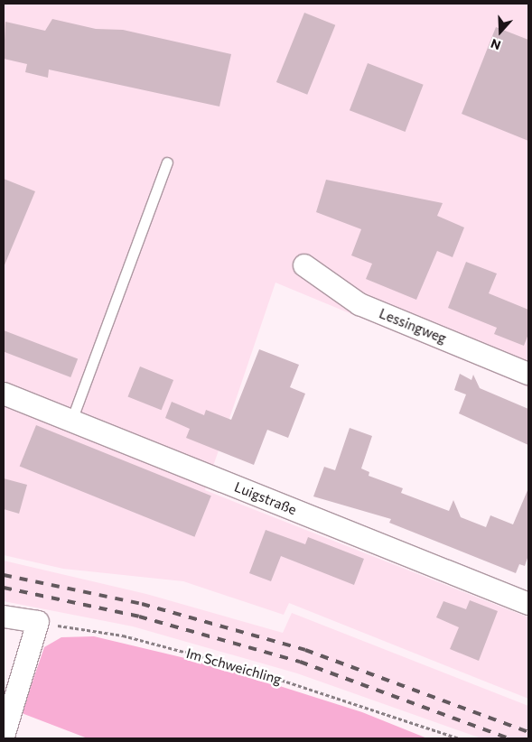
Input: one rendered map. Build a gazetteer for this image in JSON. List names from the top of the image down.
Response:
{
  "streets": {
    "street": ["Lessingweg", "Luigstraße"],
    "path": ["Im Schweichling"]
  },
  "north": "bottom"
}
